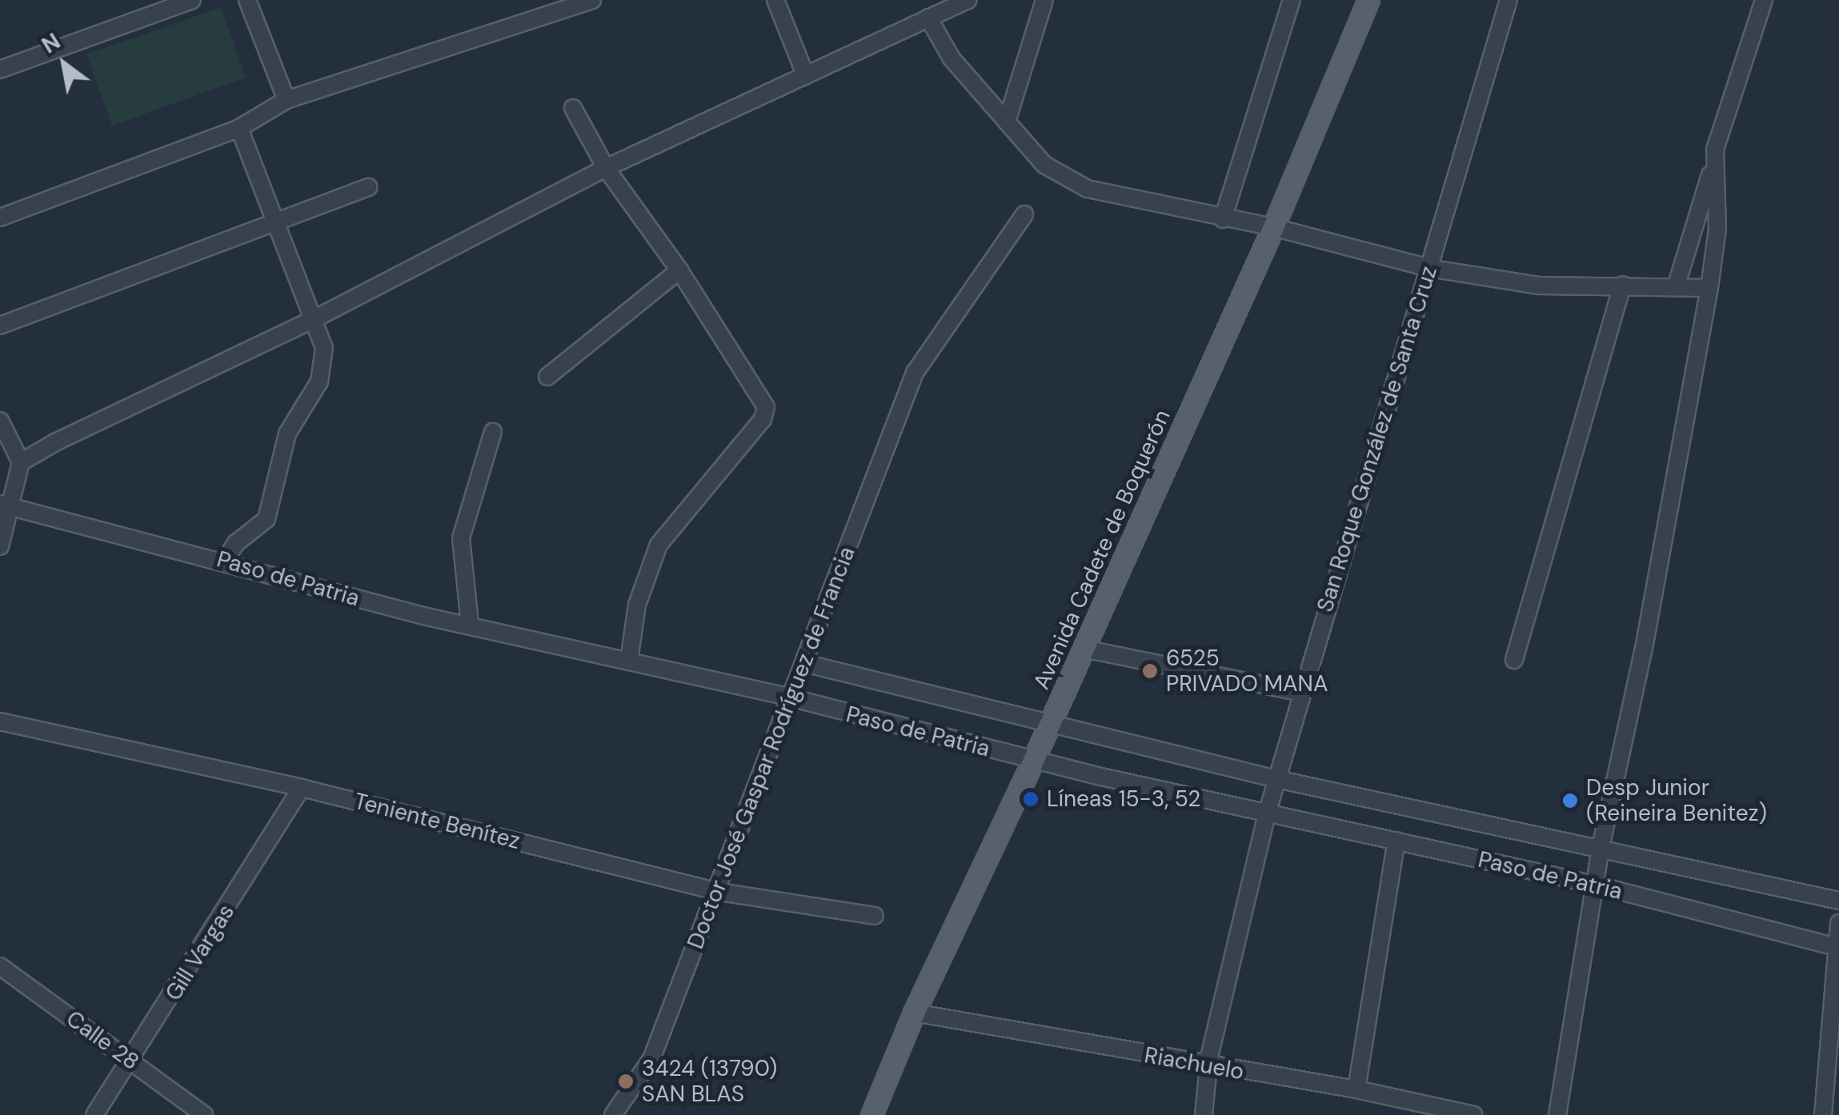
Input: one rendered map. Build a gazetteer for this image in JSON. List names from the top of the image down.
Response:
{
  "streets": {
    "main road": ["Avenida Cadete de Boquerón"],
    "street": [
      "San Roque González de Santa Cruz",
      "Paso de Patria",
      "Doctor José Gaspar Rodríguez de Francia",
      "Teniente Benítez",
      "Gill Vargas",
      "Calle 28",
      "Riachuelo"
    ]
  },
  "crossings": [
    ["San Roque González de Santa Cruz", "Paso de Patria"],
    ["San Roque González de Santa Cruz", "Riachuelo"],
    ["Avenida Cadete de Boquerón", "Paso de Patria"],
    ["Avenida Cadete de Boquerón", "Riachuelo"],
    ["Paso de Patria", "Doctor José Gaspar Rodríguez de Francia"],
    ["Doctor José Gaspar Rodríguez de Francia", "Teniente Benítez"],
    ["Teniente Benítez", "Gill Vargas"],
    ["Gill Vargas", "Calle 28"]
  ],
  "places": [
    "6525 PRIVADO MANA",
    "Líneas 15-3, 52",
    "Desp Junior (Reineira Benitez)",
    "3424 (13790) SAN BLAS"
  ],
  "north": "top left"
}
